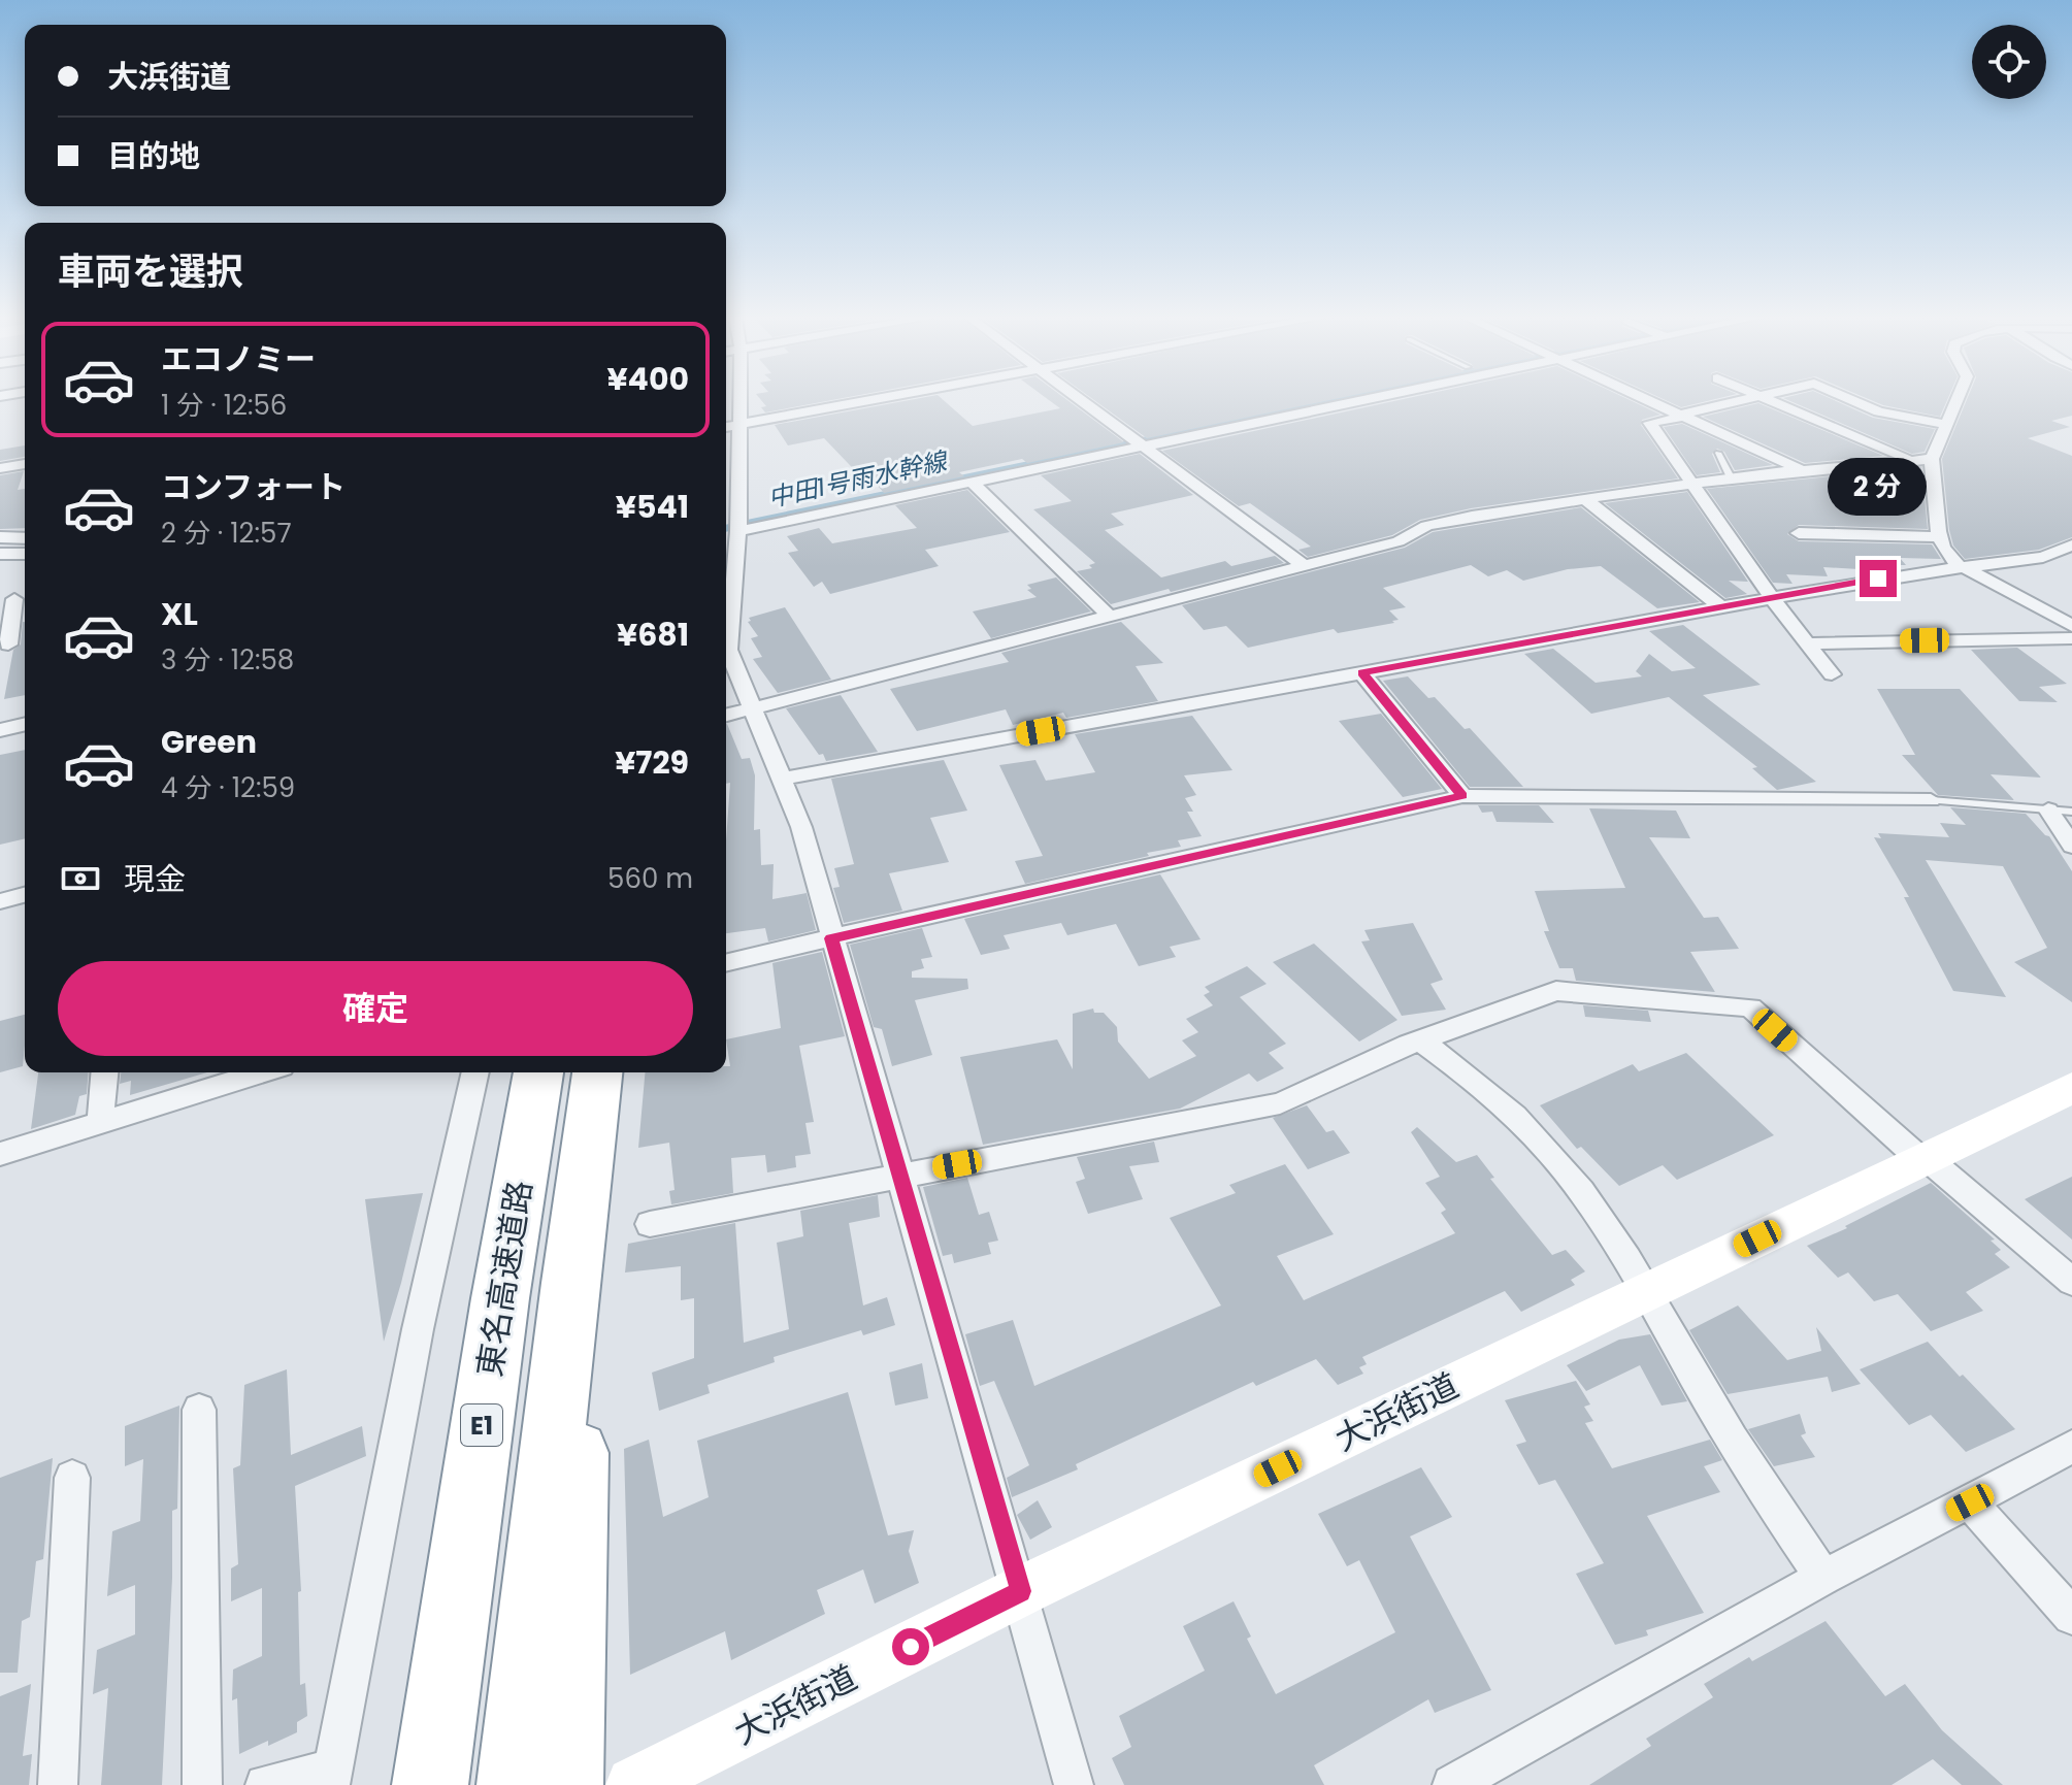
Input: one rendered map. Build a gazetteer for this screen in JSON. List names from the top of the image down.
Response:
{
  "streets": {
    "highway": ["東名高速道路", "E1"],
    "street": ["大浜街道"]
  },
  "water": ["中田1号雨水幹線"],
  "page": {
    "banner": ["大浜街道", "目的地"],
    "heading": "車両を選択",
    "list": [
      {
        "name": "エコノミー",
        "note": "1 分 · 12:56",
        "value": "¥400"
      },
      {
        "name": "コンフォート",
        "note": "2 分 · 12:57",
        "value": "¥541"
      },
      {
        "name": "XL",
        "note": "3 分 · 12:58",
        "value": "¥681"
      },
      {
        "name": "Green",
        "note": "4 分 · 12:59",
        "value": "¥729"
      }
    ],
    "bubble": "2 分",
    "pay": ["現金", "560 m"],
    "buttons": "確定"
  }
}
